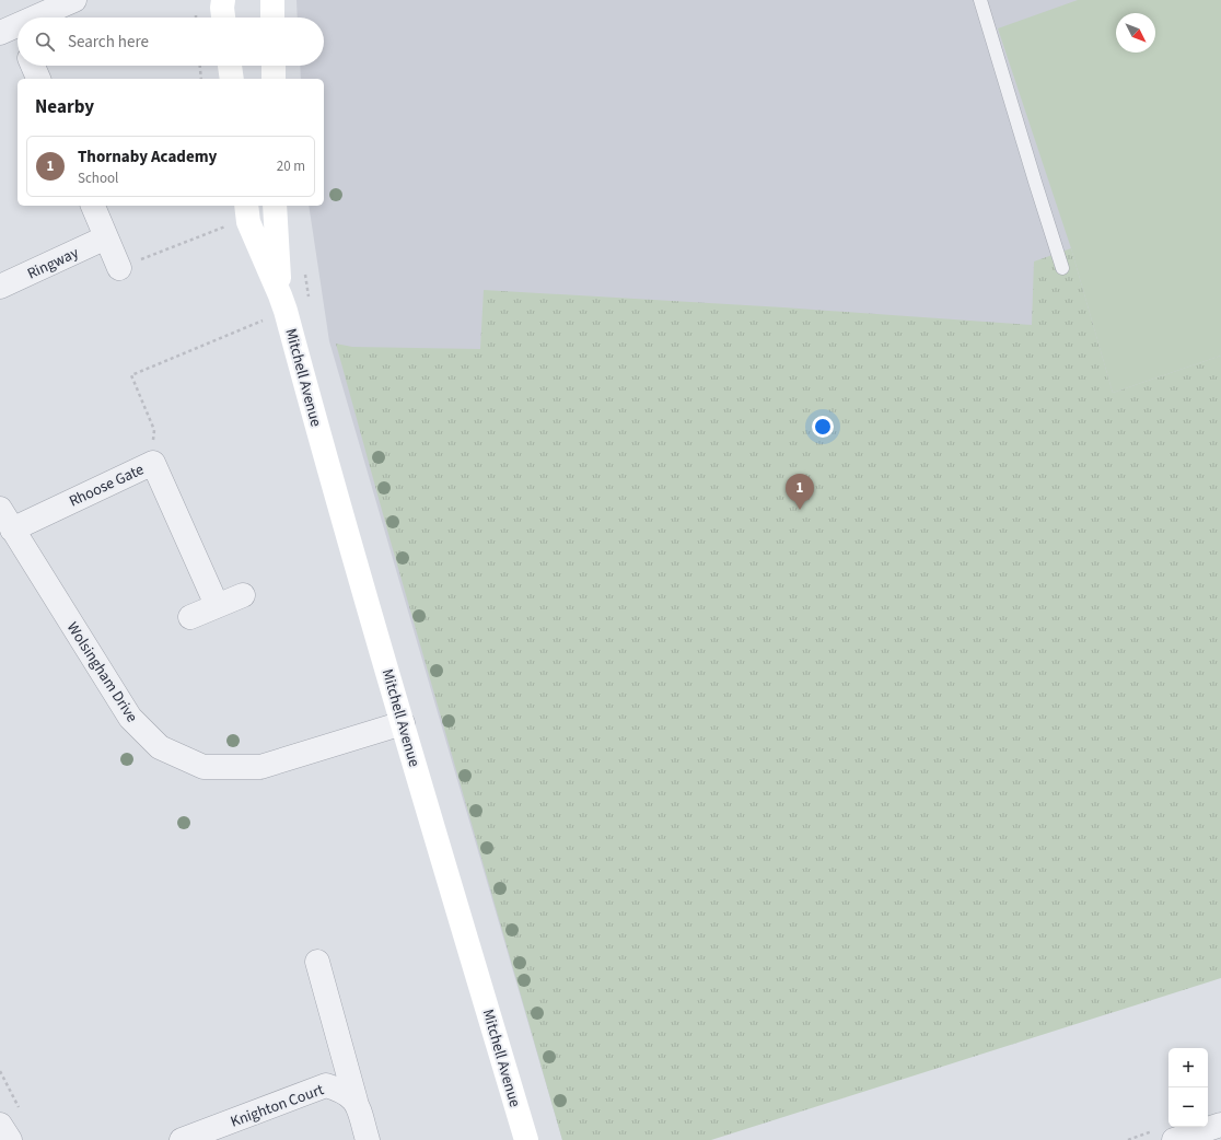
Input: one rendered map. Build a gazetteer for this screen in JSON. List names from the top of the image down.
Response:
{
  "streets": {
    "street": [
      "Ringway",
      "Mitchell Avenue",
      "Rhoose Gate",
      "Wolsingham Drive",
      "Knighton Court"
    ]
  },
  "crossings": [
    ["Mitchell Avenue", "Wolsingham Drive"],
    ["Rhoose Gate", "Wolsingham Drive"]
  ],
  "north": "bottom right",
  "page": {
    "search": "Search here",
    "heading": "Nearby",
    "list": [
      {
        "mark": "1",
        "name": "Thornaby Academy",
        "note": "School",
        "value": "20 m"
      }
    ],
    "pins": "1",
    "map_buttons": ["+", "−"]
  }
}
